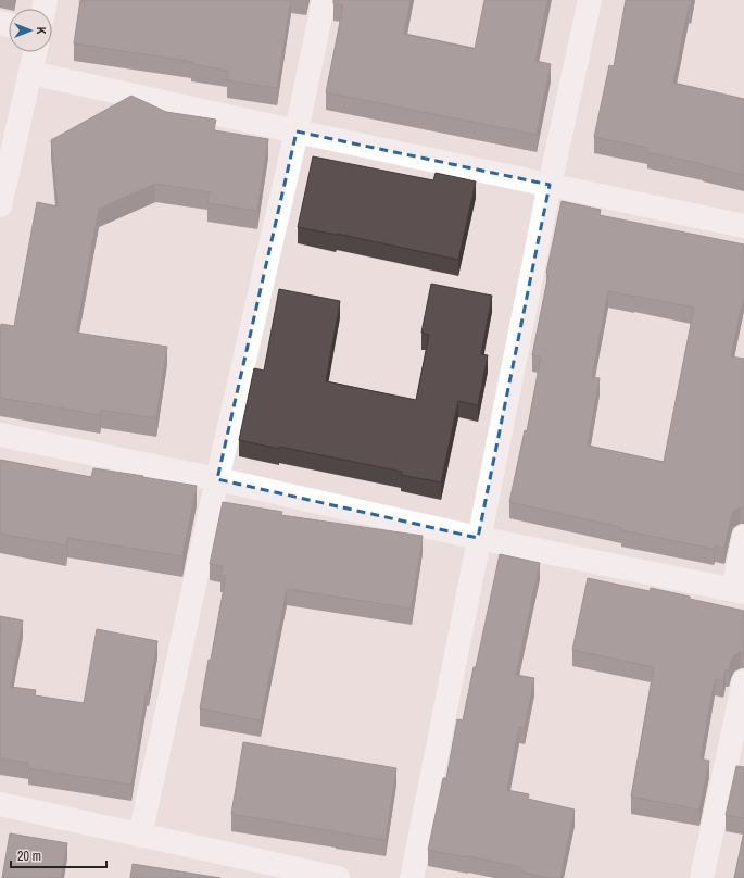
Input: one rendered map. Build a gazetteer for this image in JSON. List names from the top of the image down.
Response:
{
  "scale_bar": "20 m",
  "north": "right"
}
